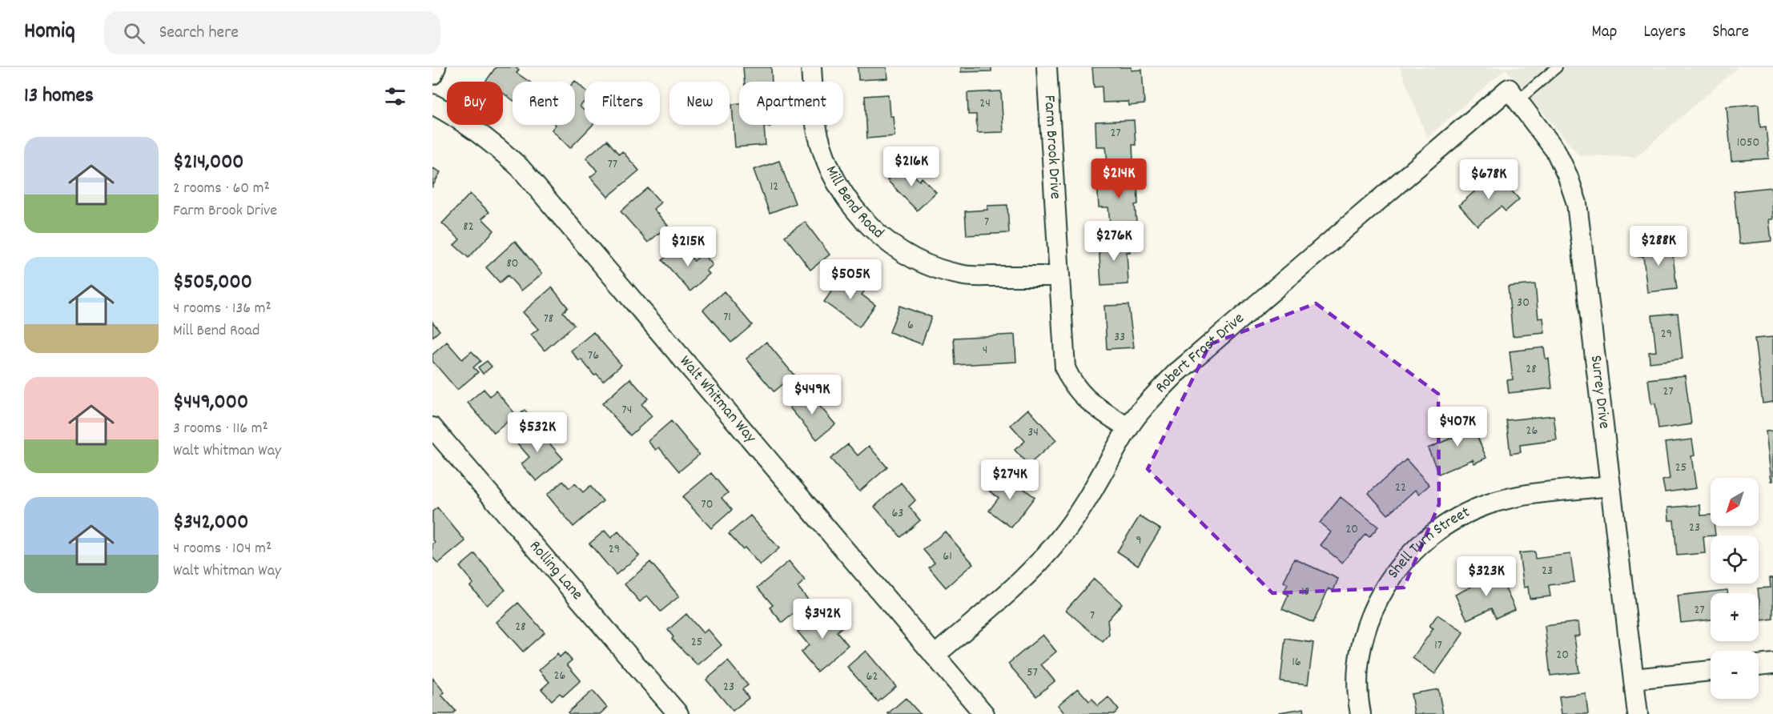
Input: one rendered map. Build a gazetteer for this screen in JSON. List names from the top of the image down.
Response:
{
  "streets": {
    "street": [
      "Farm Brook Drive",
      "Mill Bend Road",
      "Robert Frost Drive",
      "Surrey Drive",
      "Walt Whitman Way",
      "Shell Turn Street",
      "Rolling Lane"
    ]
  },
  "crossings": [
    ["Farm Brook Drive", "Mill Bend Road"],
    ["Farm Brook Drive", "Robert Frost Drive"],
    ["Robert Frost Drive", "Surrey Drive"],
    ["Robert Frost Drive", "Walt Whitman Way"],
    ["Surrey Drive", "Shell Turn Street"]
  ],
  "house_numbers": [
    "24",
    "27",
    "1050",
    "77",
    "12",
    "7",
    "82",
    "80",
    "30",
    "71",
    "78",
    "6",
    "29",
    "33",
    "4",
    "76",
    "28",
    "27",
    "74",
    "26",
    "34",
    "25",
    "22",
    "70",
    "63",
    "23",
    "20",
    "9",
    "29",
    "61",
    "23",
    "18",
    "27",
    "7",
    "28",
    "25",
    "17",
    "20",
    "16",
    "57",
    "26",
    "62",
    "23"
  ],
  "north": "bottom left",
  "page": {
    "header": "Homiq",
    "search": "Search here",
    "nav": ["Map", "Layers", "Share"],
    "heading": "13 homes",
    "chip": [
      "Buy",
      "Rent",
      "Filters",
      "New",
      "Apartment"
    ],
    "list": [
      {
        "name": "$214,000",
        "note": "2 rooms · 60 m² · Farm Brook Drive"
      },
      {
        "name": "$505,000",
        "note": "4 rooms · 136 m² · Mill Bend Road"
      },
      {
        "name": "$449,000",
        "note": "3 rooms · 116 m² · Walt Whitman Way"
      },
      {
        "name": "$342,000",
        "note": "4 rooms · 104 m² · Walt Whitman Way"
      }
    ],
    "price": [
      "$216K",
      "$214K",
      "$678K",
      "$276K",
      "$288K",
      "$215K",
      "$505K",
      "$449K",
      "$407K",
      "$532K",
      "$274K",
      "$323K",
      "$342K"
    ],
    "map_buttons": ["+", "−"]
  }
}
